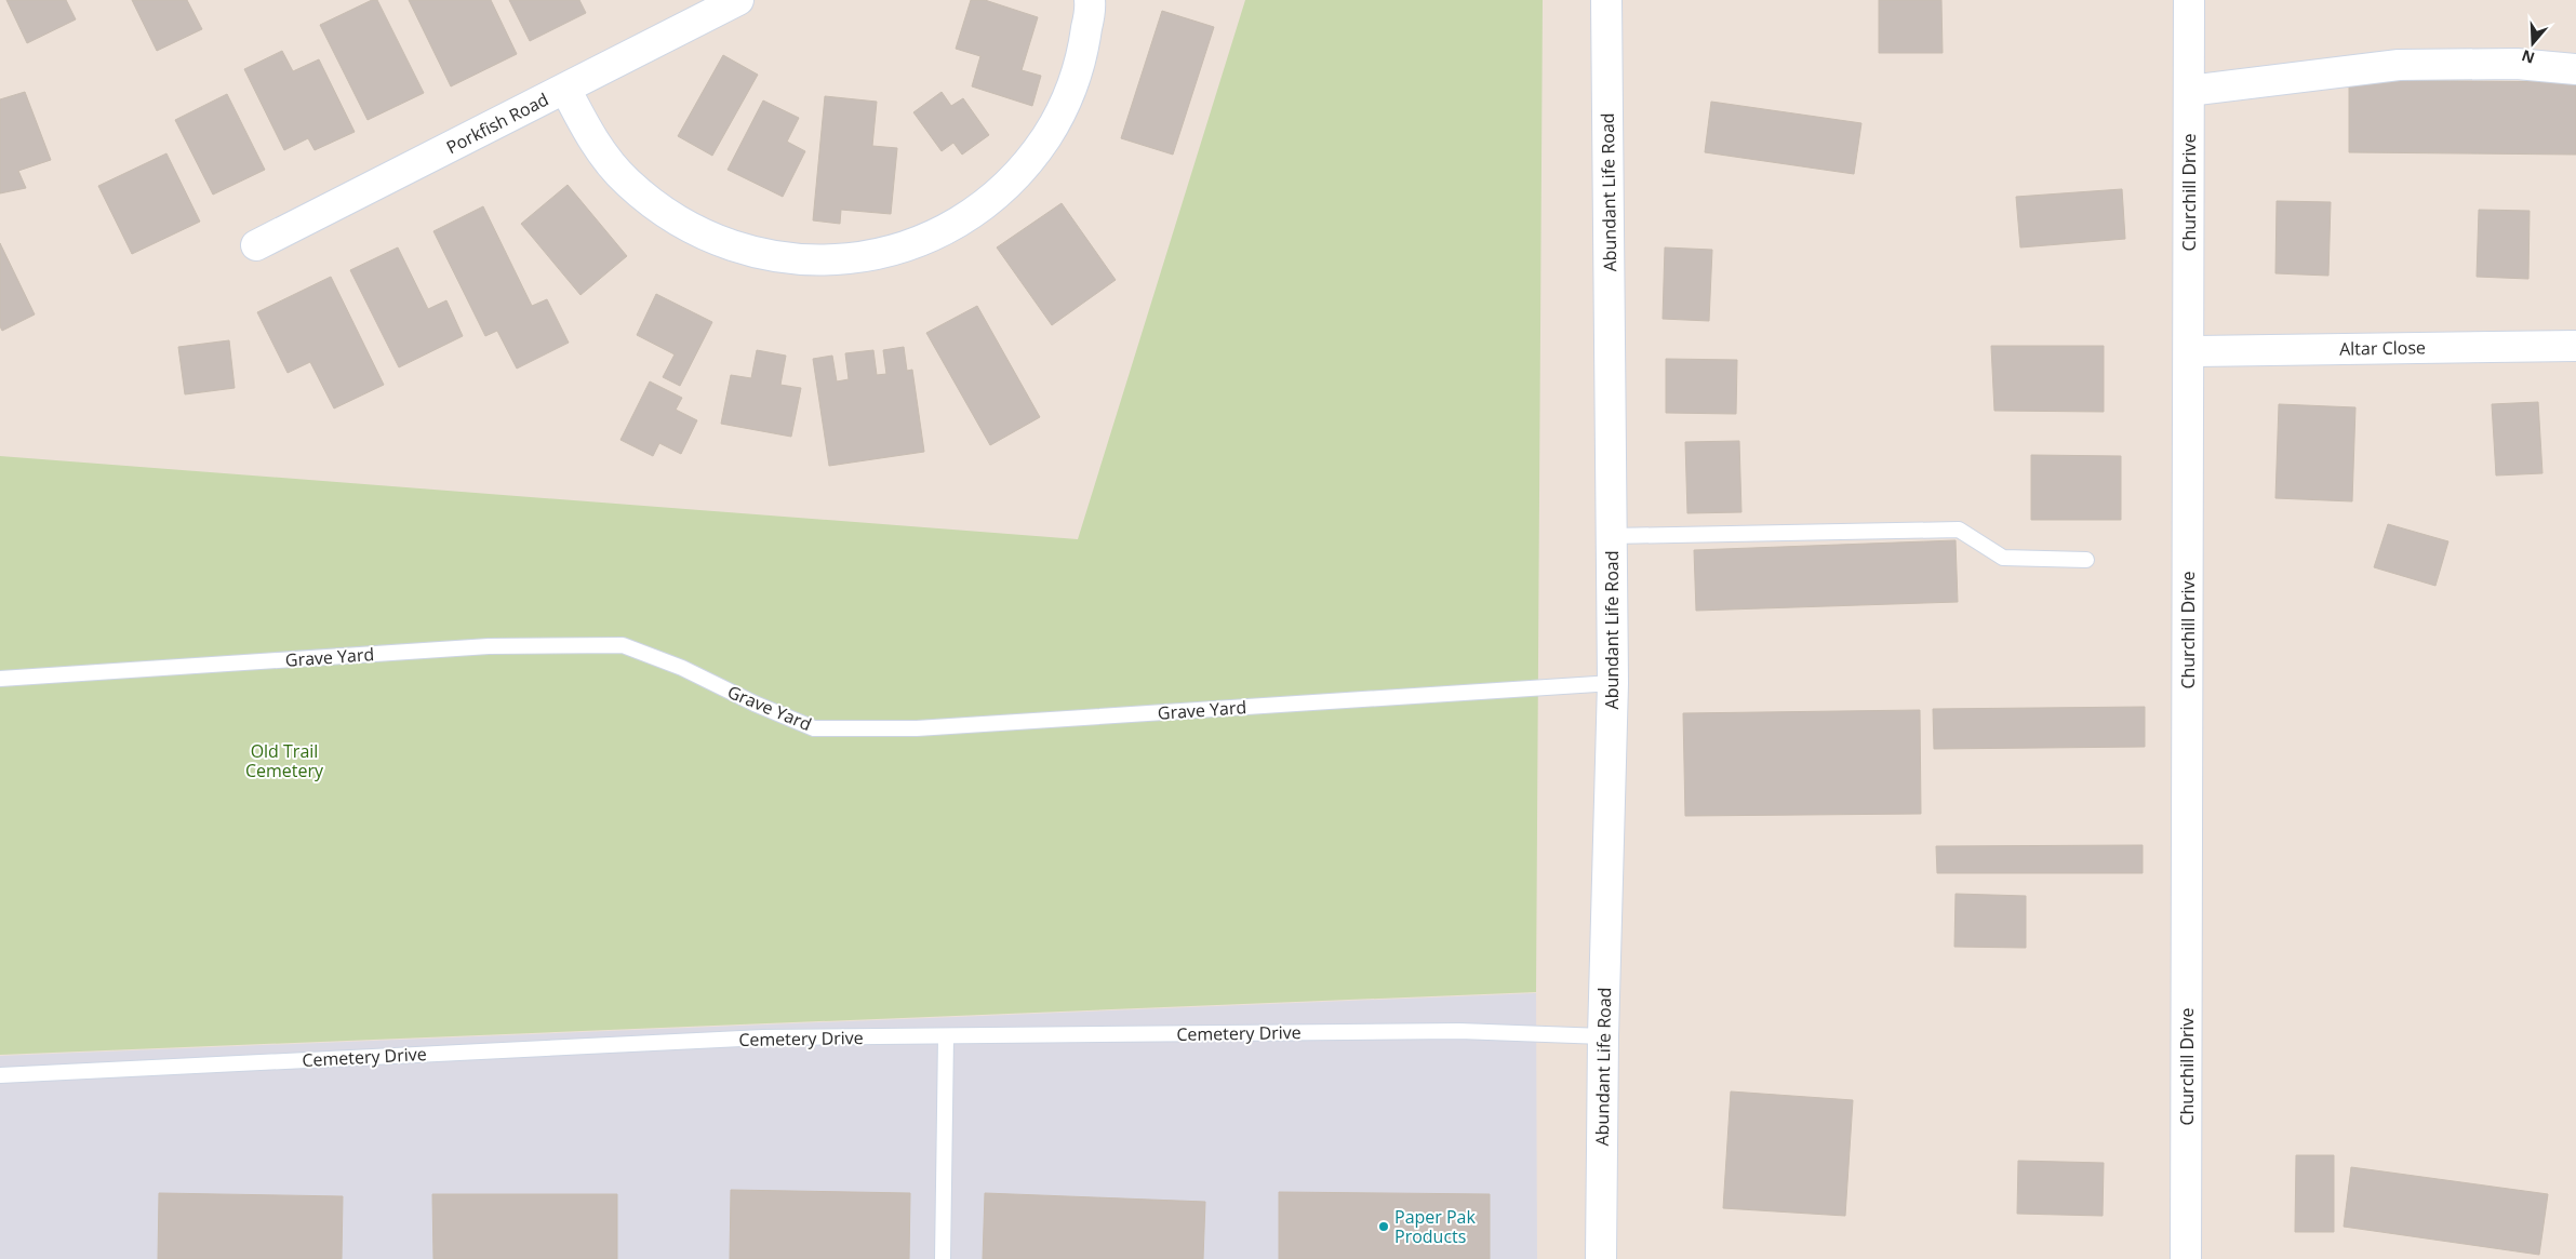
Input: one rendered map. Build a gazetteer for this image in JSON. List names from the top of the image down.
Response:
{
  "streets": {
    "street": [
      "Porkfish Road",
      "Abundant Life Road",
      "Churchill Drive",
      "Altar Close"
    ],
    "lane": ["Grave Yard", "Cemetery Drive"]
  },
  "crossings": [
    ["Abundant Life Road", "Grave Yard"],
    ["Abundant Life Road", "Cemetery Drive"],
    ["Churchill Drive", "Altar Close"]
  ],
  "parks": ["Old Trail Cemetery"],
  "places": ["Paper Pak Products"],
  "north": "bottom"
}
